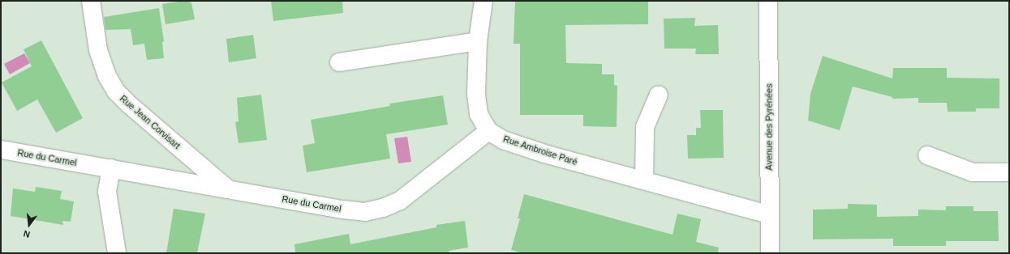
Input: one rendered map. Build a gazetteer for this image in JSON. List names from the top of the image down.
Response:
{
  "streets": {
    "street": [
      "Rue Jean Corvisart",
      "Avenue des Pyrénées",
      "Rue Ambroise Paré",
      "Rue du Carmel"
    ]
  },
  "crossings": [
    ["Rue Jean Corvisart", "Rue du Carmel"],
    ["Avenue des Pyrénées", "Rue Ambroise Paré"],
    ["Rue Ambroise Paré", "Rue du Carmel"]
  ],
  "north": "bottom"
}
